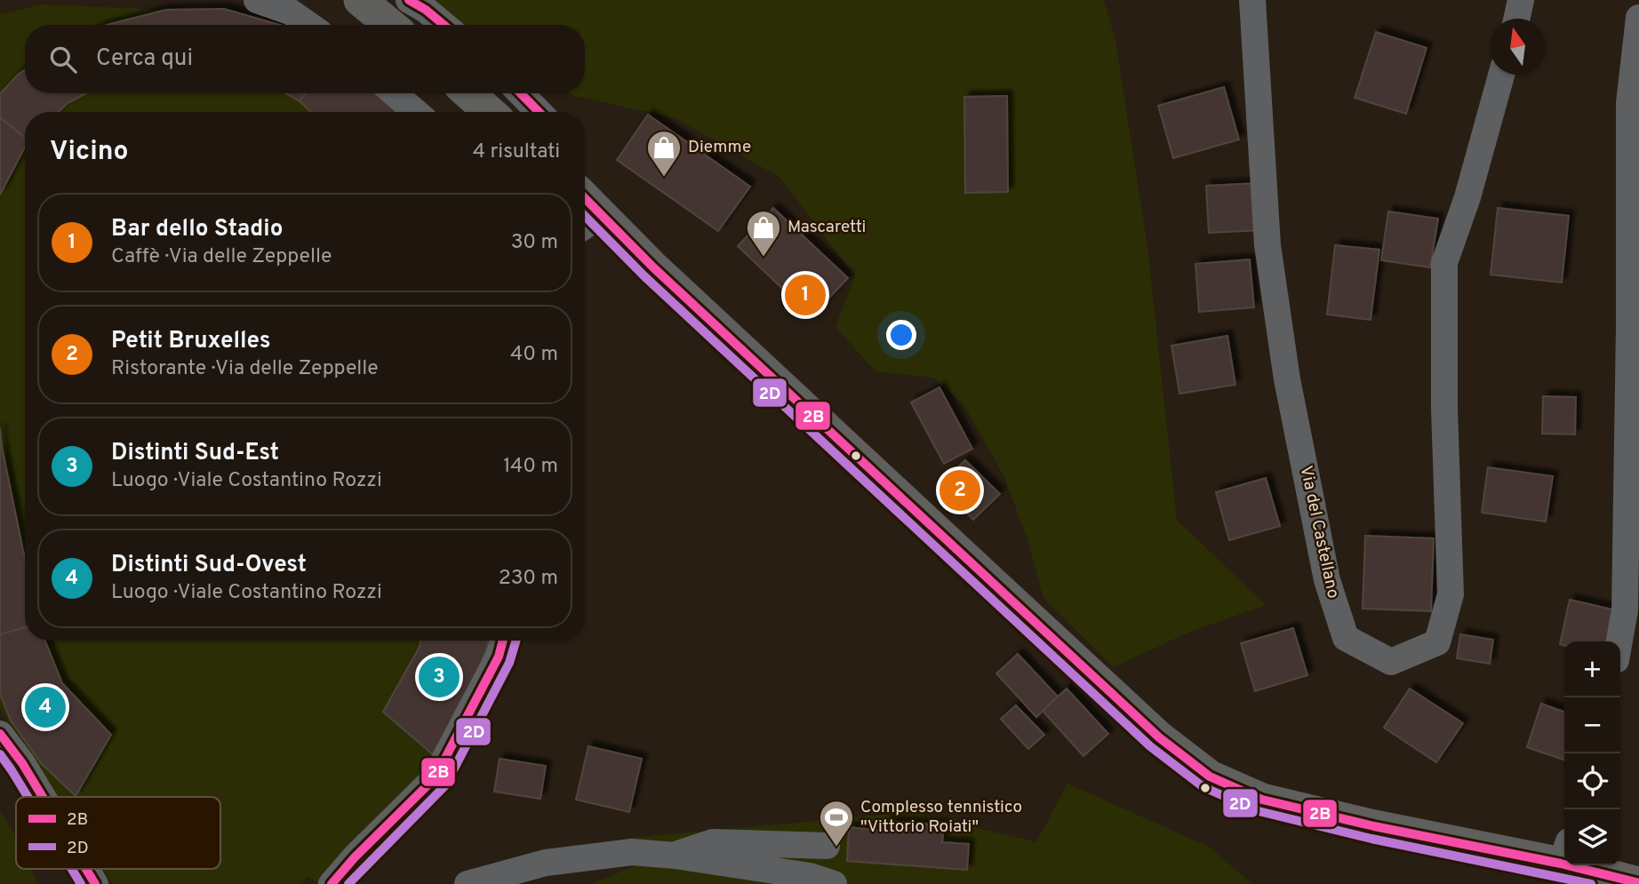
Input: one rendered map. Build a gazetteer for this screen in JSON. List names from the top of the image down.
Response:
{
  "streets": {
    "street": ["Via del Castellano"]
  },
  "places": {
    "shop": ["Diemme", "Mascaretti"],
    "sports": ["Complesso tennistico \"Vittorio Roiati\""]
  },
  "lines": ["transit line 2B", "transit line 2D"],
  "legend": ["2B", "2D"],
  "north": "top",
  "page": {
    "search": "Cerca qui",
    "heading": ["Vicino", "4 risultati"],
    "list": [
      {
        "mark": "1",
        "name": "Bar dello Stadio",
        "note": "Caffè · Via delle Zeppelle",
        "value": "30 m"
      },
      {
        "mark": "2",
        "name": "Petit Bruxelles",
        "note": "Ristorante · Via delle Zeppelle",
        "value": "40 m"
      },
      {
        "mark": "3",
        "name": "Distinti Sud-Est",
        "note": "Luogo · Viale Costantino Rozzi",
        "value": "140 m"
      },
      {
        "mark": "4",
        "name": "Distinti Sud-Ovest",
        "note": "Luogo · Viale Costantino Rozzi",
        "value": "230 m"
      }
    ],
    "pins": [
      "1",
      "2",
      "3",
      "4"
    ],
    "map_buttons": ["+", "−"]
  }
}
